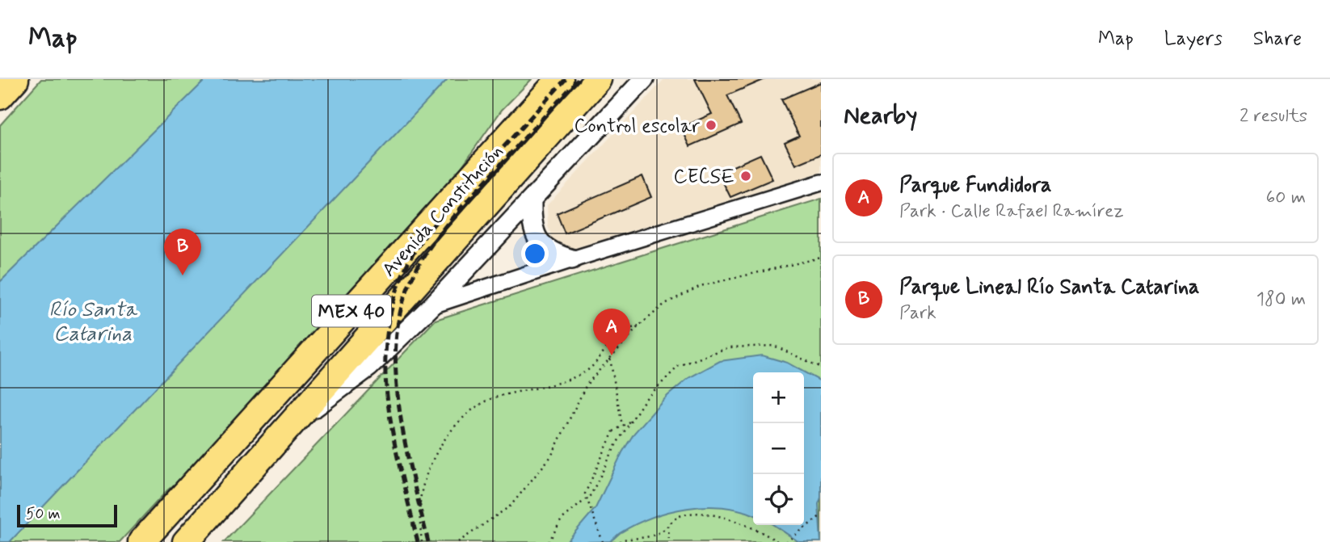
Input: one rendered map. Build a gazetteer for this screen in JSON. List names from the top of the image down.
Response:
{
  "streets": {
    "highway": ["Avenida Constitución", "MEX 40"]
  },
  "water": ["Río Santa Catarina"],
  "places": ["Control escolar", "CECSE"],
  "scale_bar": "50 m",
  "page": {
    "header": "Map",
    "nav": ["Map", "Layers", "Share"],
    "heading": ["Nearby", "2 results"],
    "list": [
      {
        "mark": "A",
        "name": "Parque Fundidora",
        "note": "Park · Calle Rafael Ramírez",
        "value": "60 m"
      },
      {
        "mark": "B",
        "name": "Parque Lineal Río Santa Catarina",
        "note": "Park",
        "value": "180 m"
      }
    ],
    "pins": ["B", "A"],
    "map_buttons": ["+", "−"],
    "scale": "50 m"
  }
}
